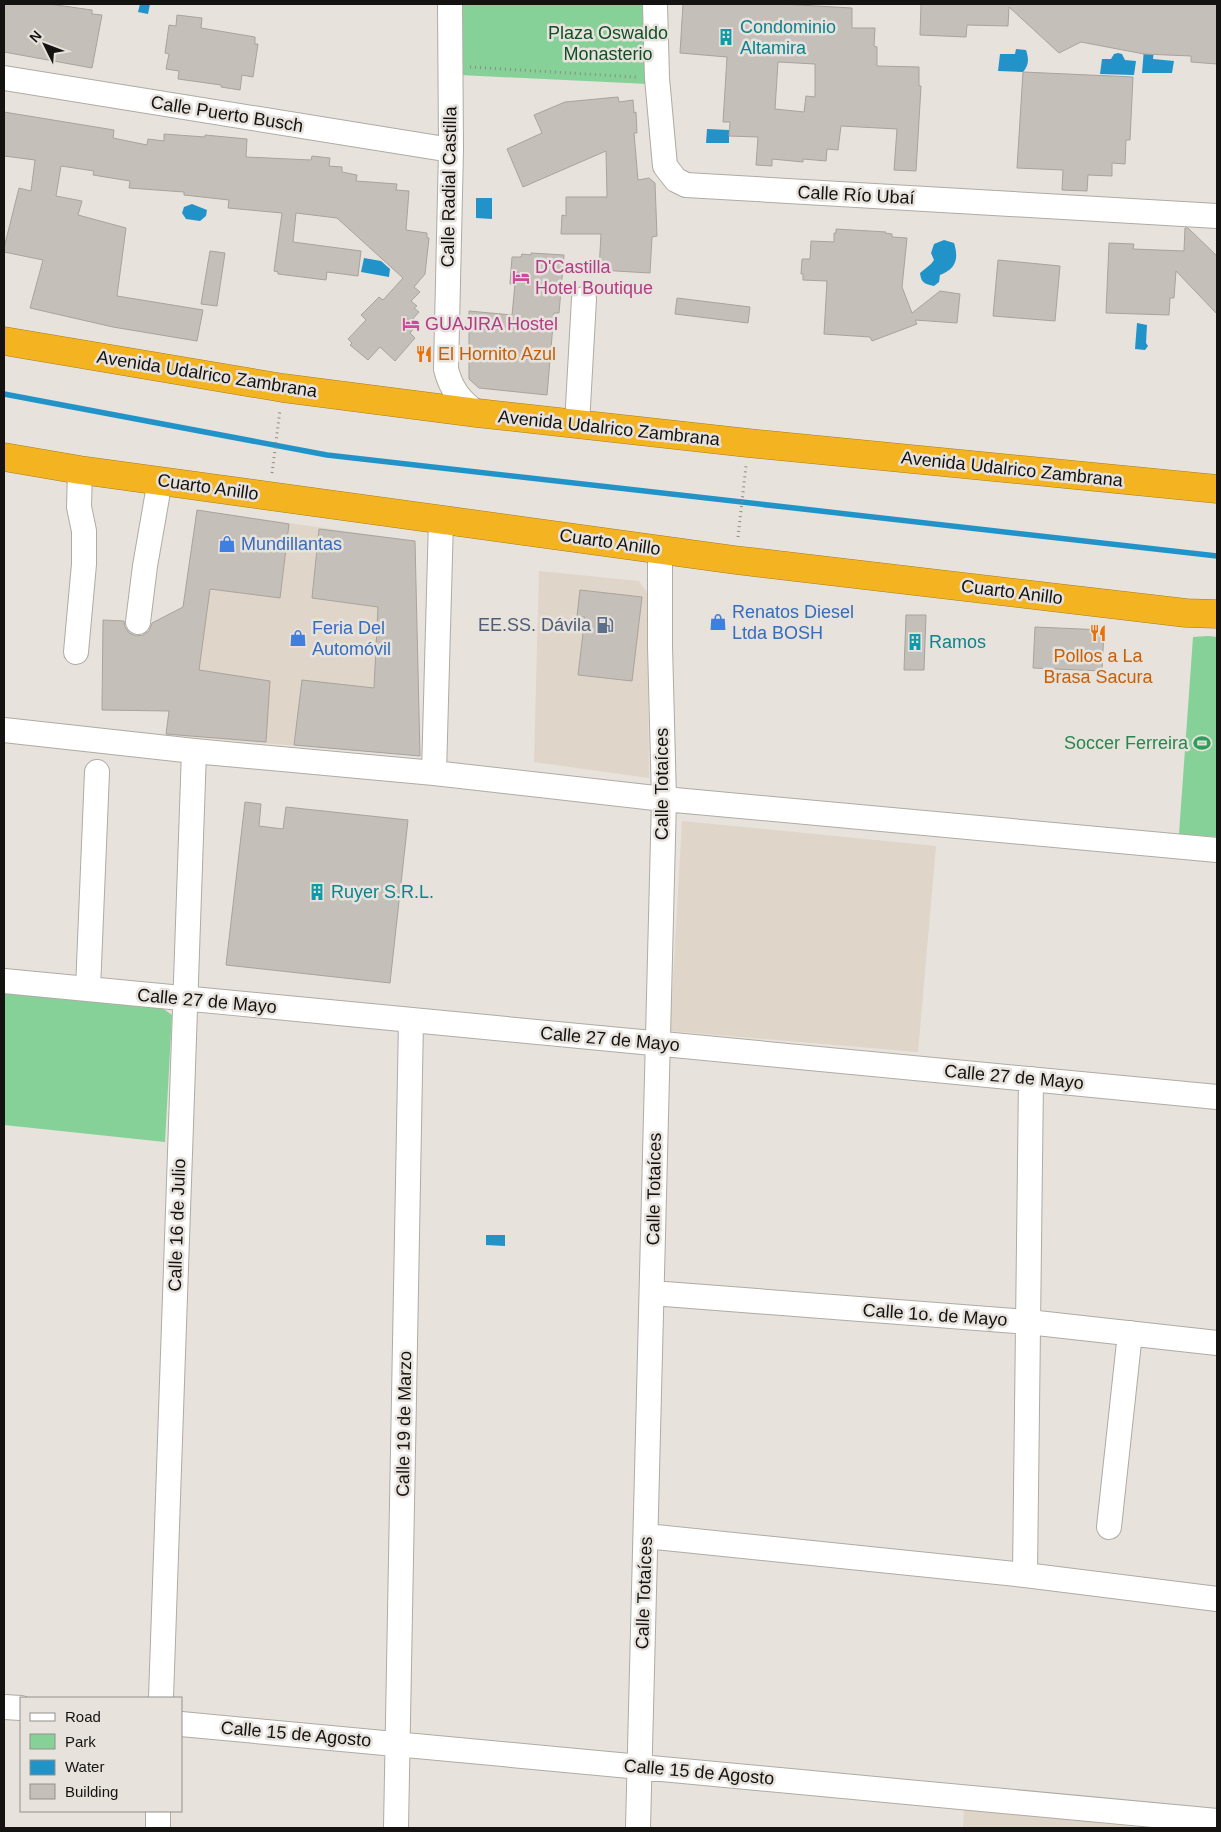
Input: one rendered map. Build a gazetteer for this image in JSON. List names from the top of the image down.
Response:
{
  "streets": {
    "highway": ["Avenida Udalrico Zambrana", "Cuarto Anillo"],
    "street": [
      "Calle Puerto Busch",
      "Calle Radial Castilla",
      "Calle Río Ubaí",
      "Calle Totaíces",
      "Calle 27 de Mayo",
      "Calle 16 de Julio",
      "Calle 1o. de Mayo",
      "Calle 19 de Marzo",
      "Calle 15 de Agosto"
    ]
  },
  "crossings": [
    ["Calle Puerto Busch", "Calle Radial Castilla"],
    ["Calle Radial Castilla", "Avenida Udalrico Zambrana"],
    ["Cuarto Anillo", "Calle Totaíces"],
    ["Calle Totaíces", "Calle 27 de Mayo"],
    ["Calle Totaíces", "Calle 1o. de Mayo"],
    ["Calle Totaíces", "Calle 15 de Agosto"],
    ["Calle 27 de Mayo", "Calle 16 de Julio"],
    ["Calle 27 de Mayo", "Calle 19 de Marzo"],
    ["Calle 19 de Marzo", "Calle 15 de Agosto"]
  ],
  "parks": ["Plaza Oswaldo Monasterio"],
  "places": {
    "building": ["Condominio Altamira", "Ramos", "Ruyer S.R.L."],
    "hotel": ["D'Castilla Hotel Boutique", "GUAJIRA Hostel"],
    "restaurant": ["El Hornito Azul", "Pollos a La Brasa Sacura"],
    "shop": ["Mundillantas", "Renatos Diesel Ltda BOSH", "Feria Del Automóvil"],
    "fuel station": ["EE.SS. Dávila"],
    "sports": ["Soccer Ferreira"]
  },
  "legend": [
    "Road",
    "Park",
    "Water",
    "Building"
  ],
  "north": "top left"
}
